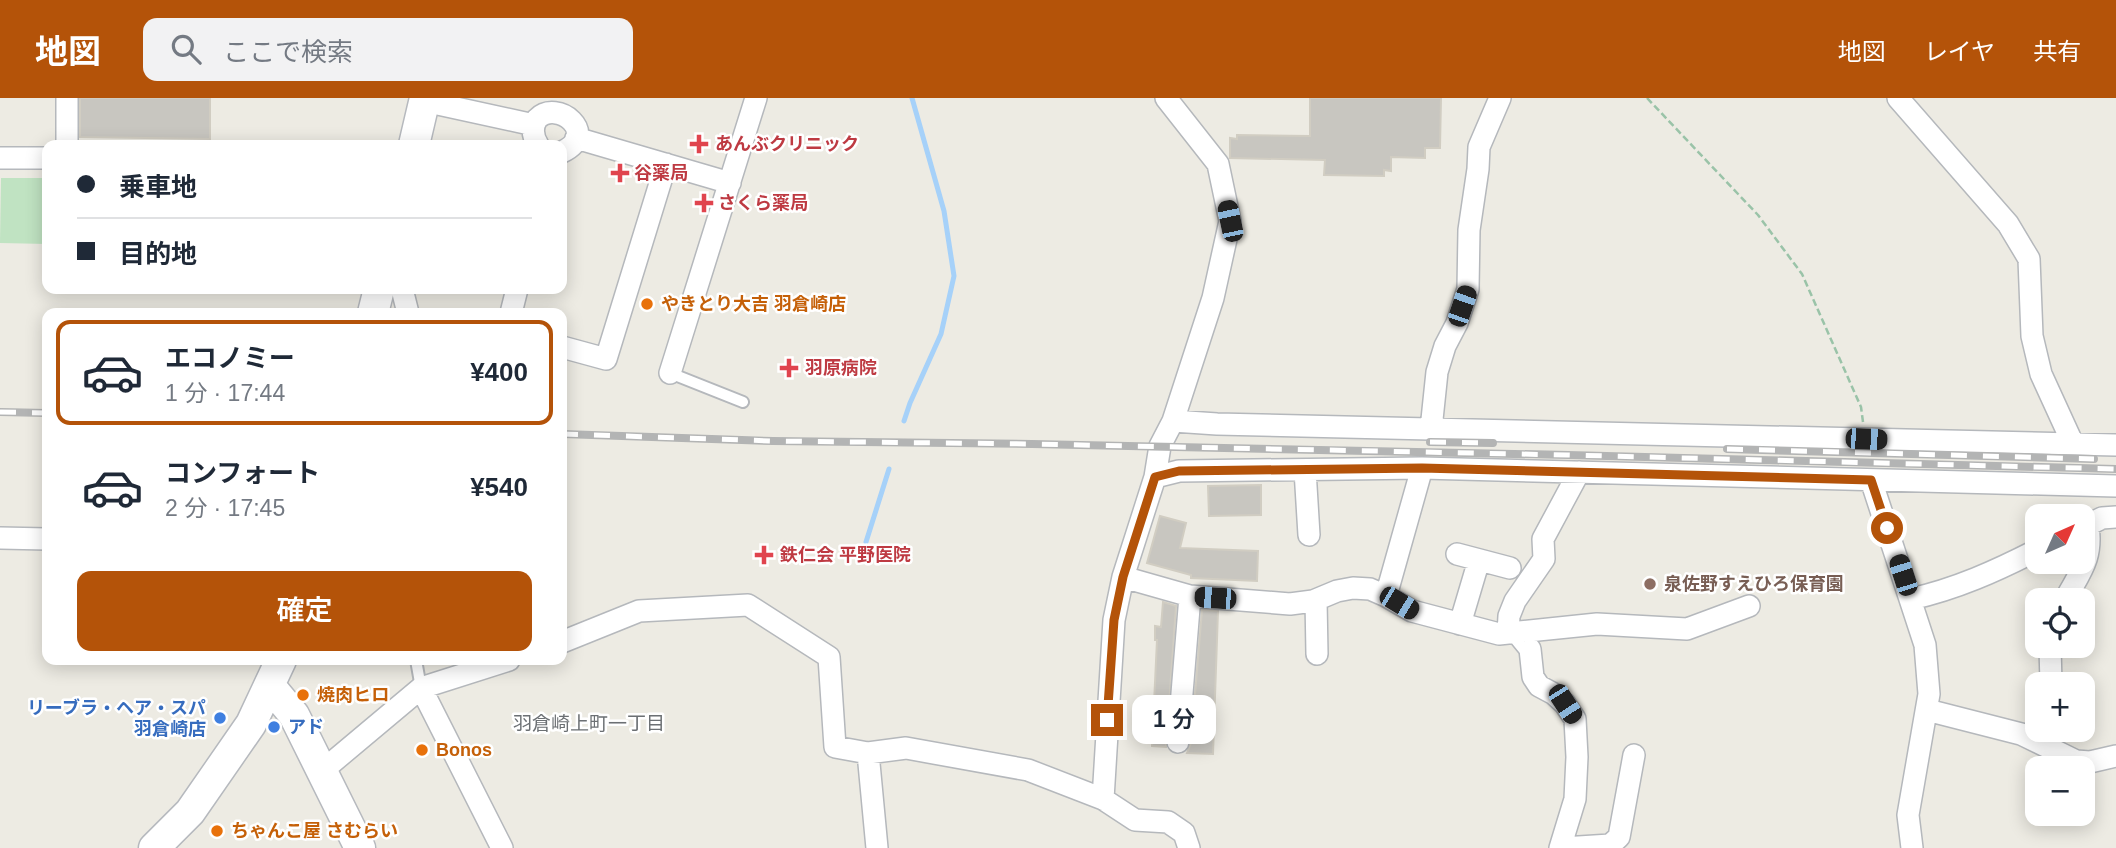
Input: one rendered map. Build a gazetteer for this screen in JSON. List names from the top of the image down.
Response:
{
  "districts": ["羽倉崎上町一丁目"],
  "places": {
    "health": [
      "あんぶクリニック",
      "谷薬局",
      "さくら薬局",
      "羽原病院",
      "鉄仁会 平野医院"
    ],
    "other": [
      "やきとり大吉 羽倉崎店",
      "泉佐野すえひろ保育園",
      "焼肉ヒロ",
      "リーブラ・ヘア・スパ 羽倉崎店",
      "アド",
      "Bonos",
      "ちゃんこ屋 さむらい"
    ]
  },
  "north": "top right",
  "page": {
    "header": "地図",
    "search": "ここで検索",
    "nav": ["地図", "レイヤ", "共有"],
    "banner": ["乗車地", "目的地"],
    "list": [
      {
        "name": "エコノミー",
        "note": "1 分 · 17:44",
        "value": "¥400"
      },
      {
        "name": "コンフォート",
        "note": "2 分 · 17:45",
        "value": "¥540"
      }
    ],
    "map_buttons": ["+", "−"],
    "buttons": "確定",
    "bubble": "1 分"
  }
}
